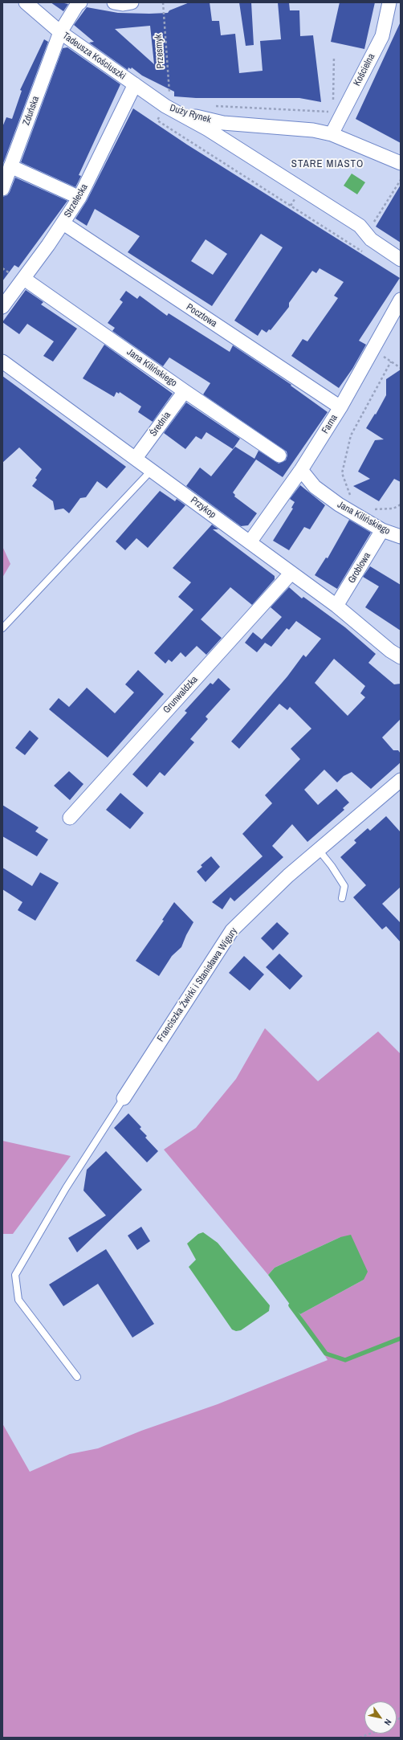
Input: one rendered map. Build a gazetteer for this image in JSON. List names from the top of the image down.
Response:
{
  "streets": {
    "street": [
      "Tadeusza Kościuszki",
      "Kościelna",
      "Zduńska",
      "Duży Rynek",
      "Strzelecka",
      "Pocztowa",
      "Jana Kilińskiego",
      "Średnia",
      "Farna",
      "Przykop",
      "Groblowa",
      "Grunwaldzka",
      "Franciszka Żwirki i Stanisława Wigury"
    ],
    "path": ["Przesmyk"]
  },
  "crossings": [
    ["Tadeusza Kościuszki", "Zduńska"],
    ["Tadeusza Kościuszki", "Duży Rynek"],
    ["Tadeusza Kościuszki", "Strzelecka"],
    ["Kościelna", "Duży Rynek"],
    ["Strzelecka", "Pocztowa"],
    ["Strzelecka", "Jana Kilińskiego"],
    ["Pocztowa", "Farna"],
    ["Jana Kilińskiego", "Średnia"],
    ["Jana Kilińskiego", "Farna"],
    ["Jana Kilińskiego", "Groblowa"],
    ["Średnia", "Przykop"],
    ["Farna", "Przykop"],
    ["Przykop", "Groblowa"],
    ["Przykop", "Grunwaldzka"]
  ],
  "districts": ["STARE MIASTO"],
  "north": "bottom right"
}
